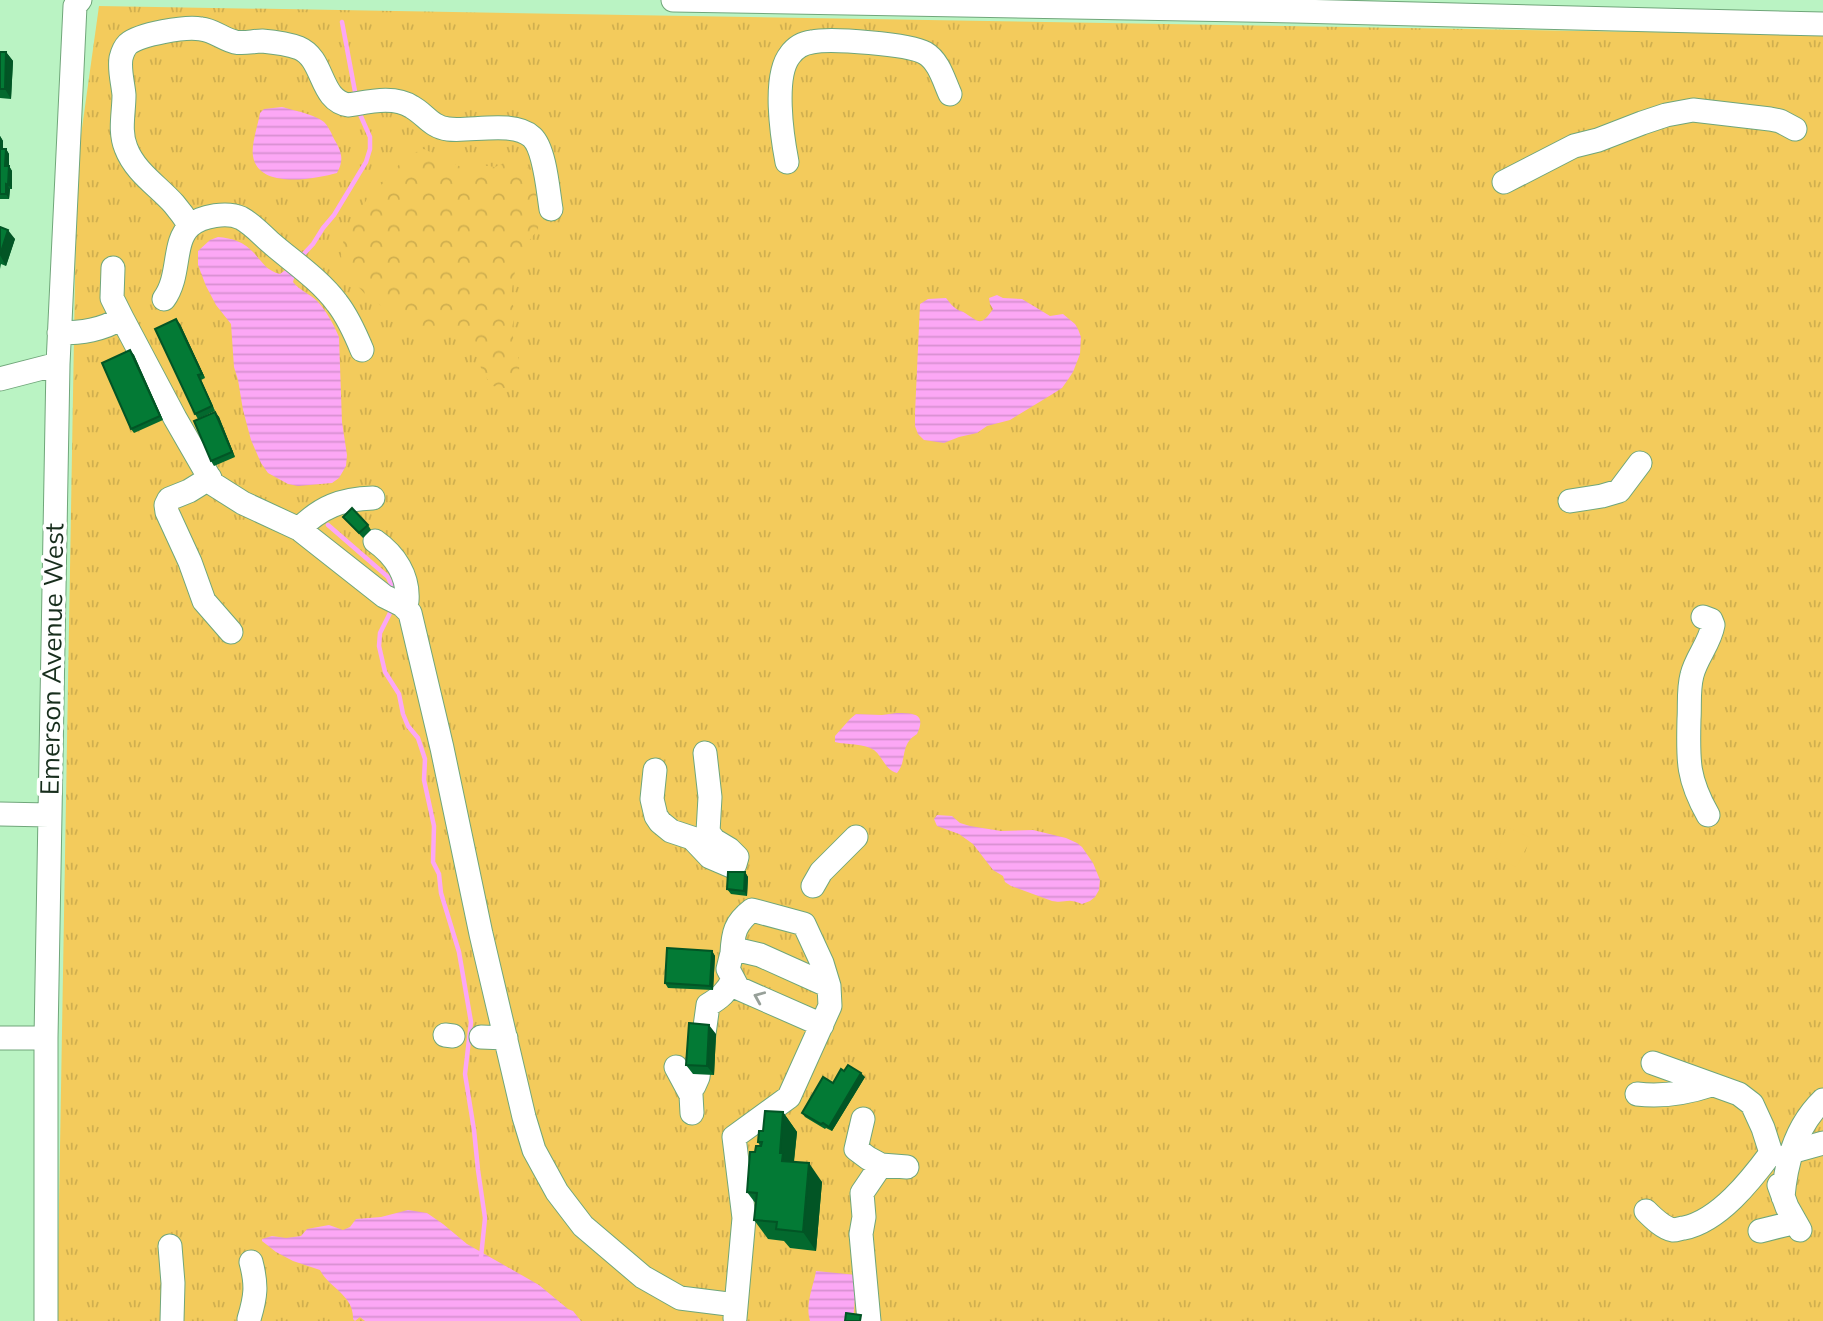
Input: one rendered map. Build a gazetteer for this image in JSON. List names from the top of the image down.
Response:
{
  "streets": {
    "street": ["Emerson Avenue West"]
  }
}
